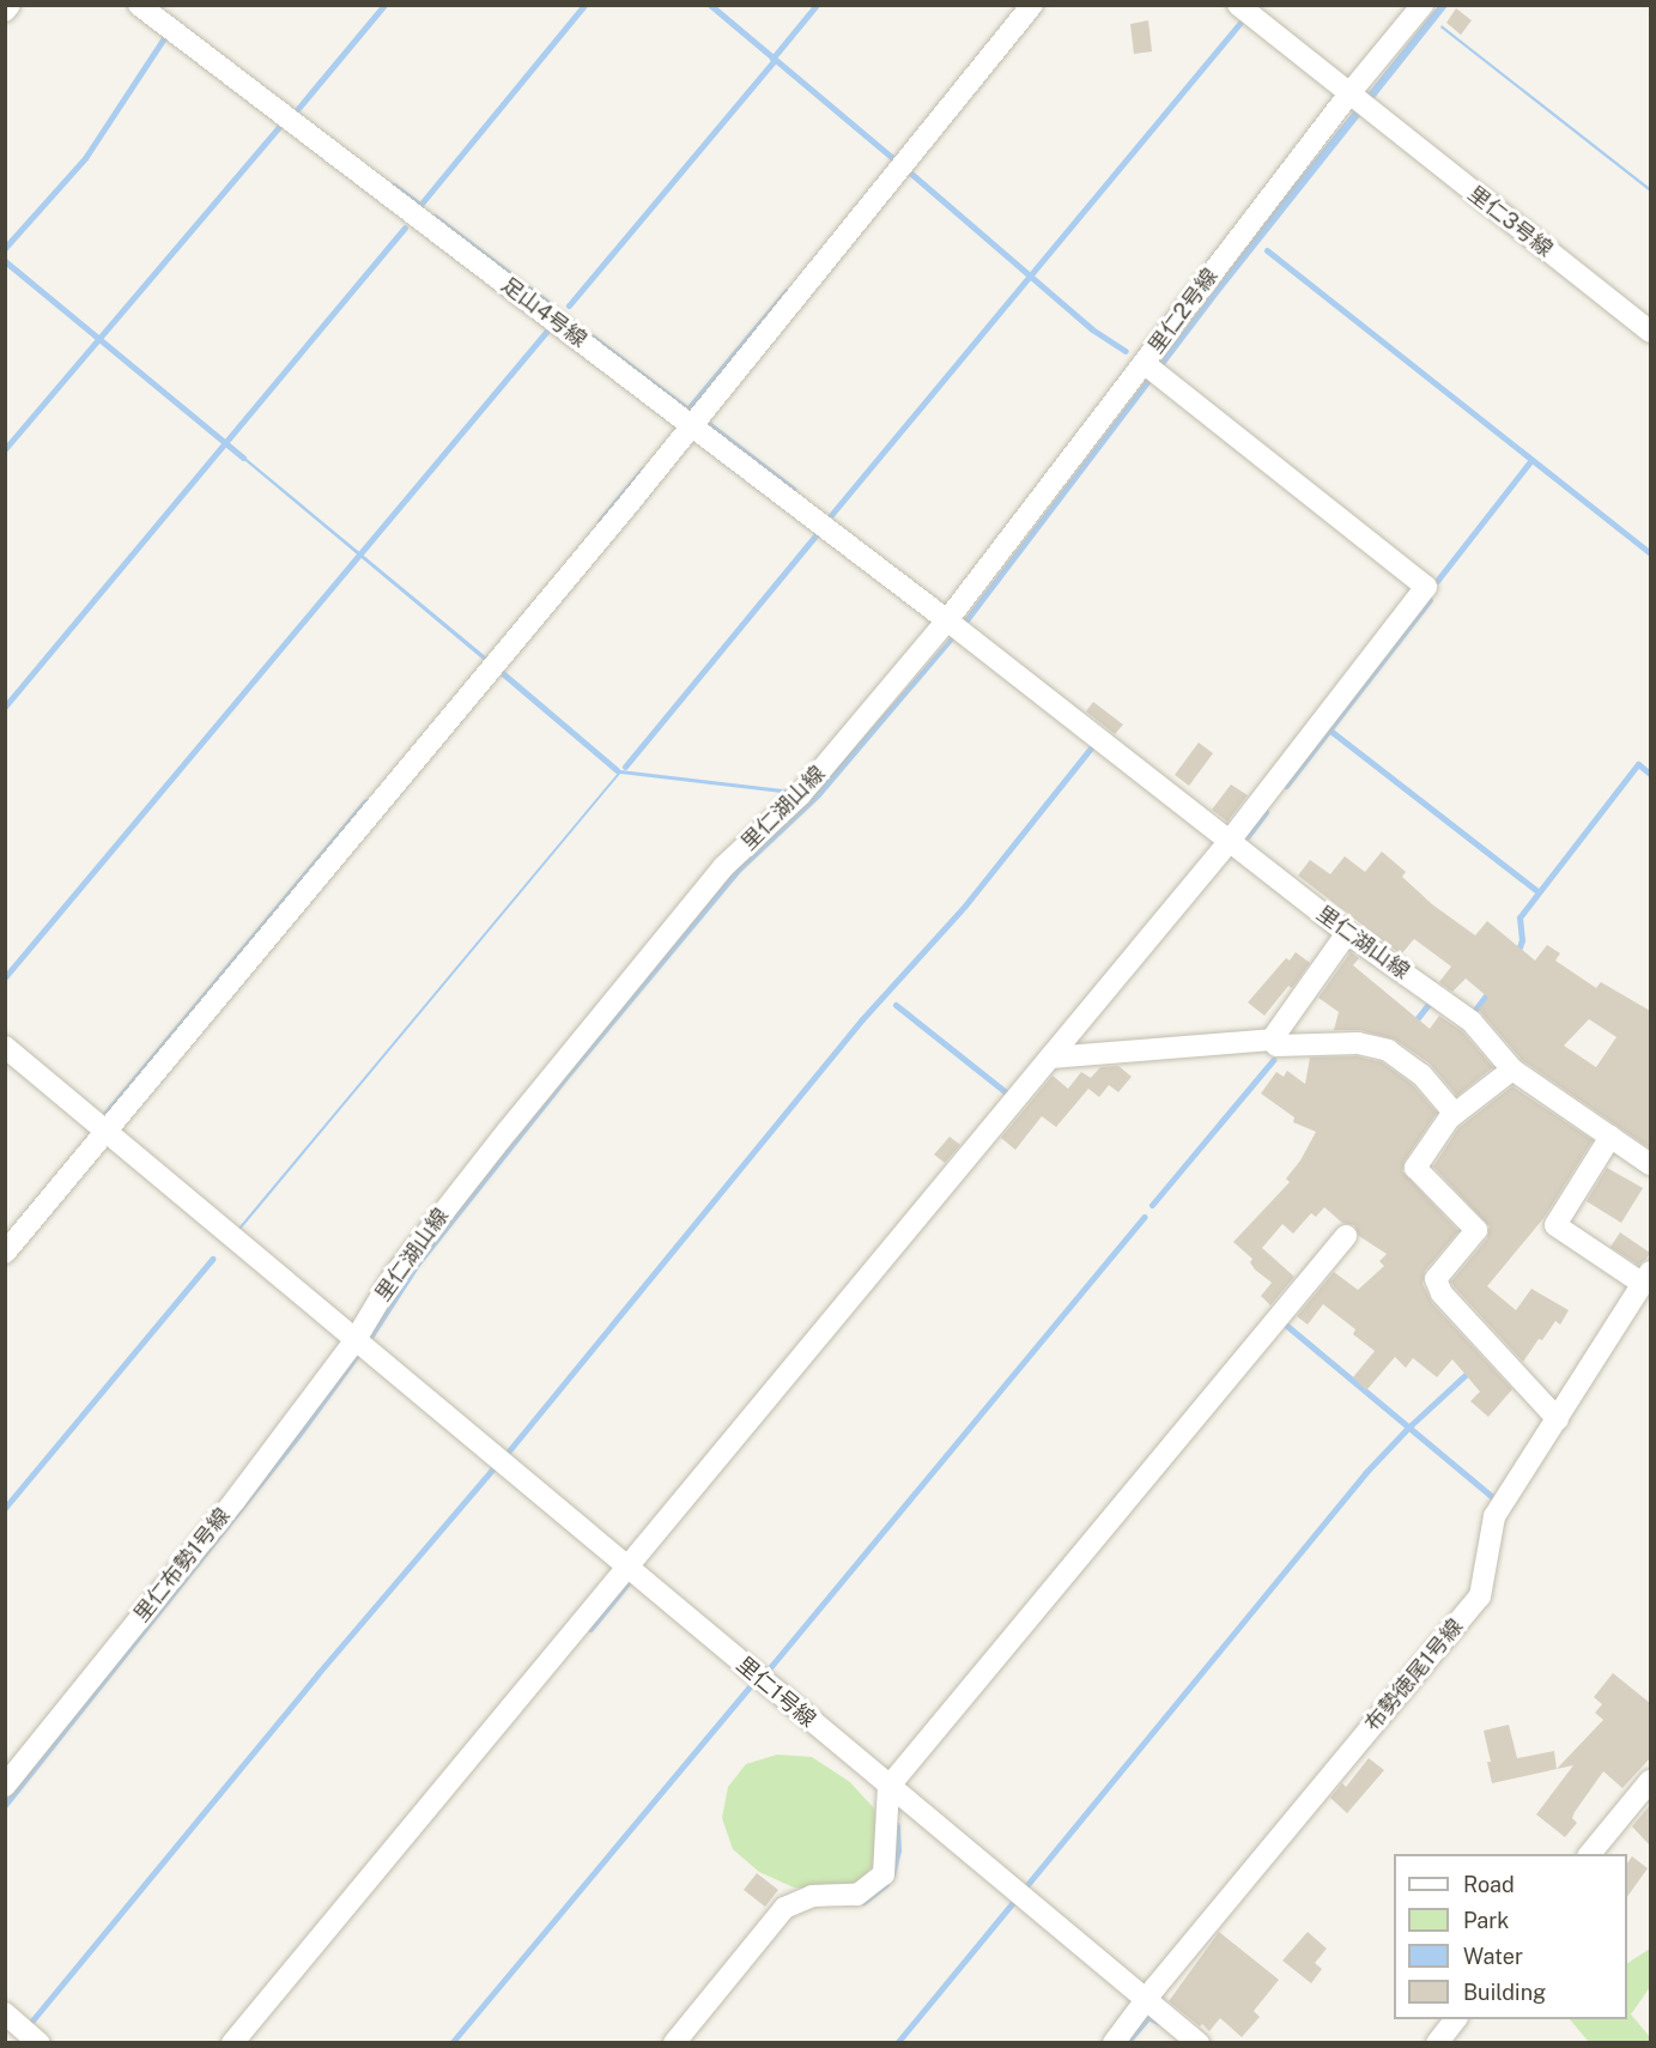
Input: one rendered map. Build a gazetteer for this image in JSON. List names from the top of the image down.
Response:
{
  "streets": {
    "street": [
      "里仁3号線",
      "里仁2号線",
      "足山4号線",
      "里仁湖山線",
      "里仁布勢1号線",
      "布勢徳尾1号線",
      "里仁1号線"
    ]
  },
  "crossings": [
    ["里仁3号線", "里仁2号線"],
    ["里仁2号線", "足山4号線"],
    ["里仁2号線", "里仁湖山線"],
    ["足山4号線", "里仁湖山線"],
    ["里仁湖山線", "里仁布勢1号線"],
    ["里仁湖山線", "里仁1号線"],
    ["里仁布勢1号線", "里仁1号線"],
    ["布勢徳尾1号線", "里仁1号線"]
  ],
  "legend": [
    "Road",
    "Park",
    "Water",
    "Building"
  ]
}
